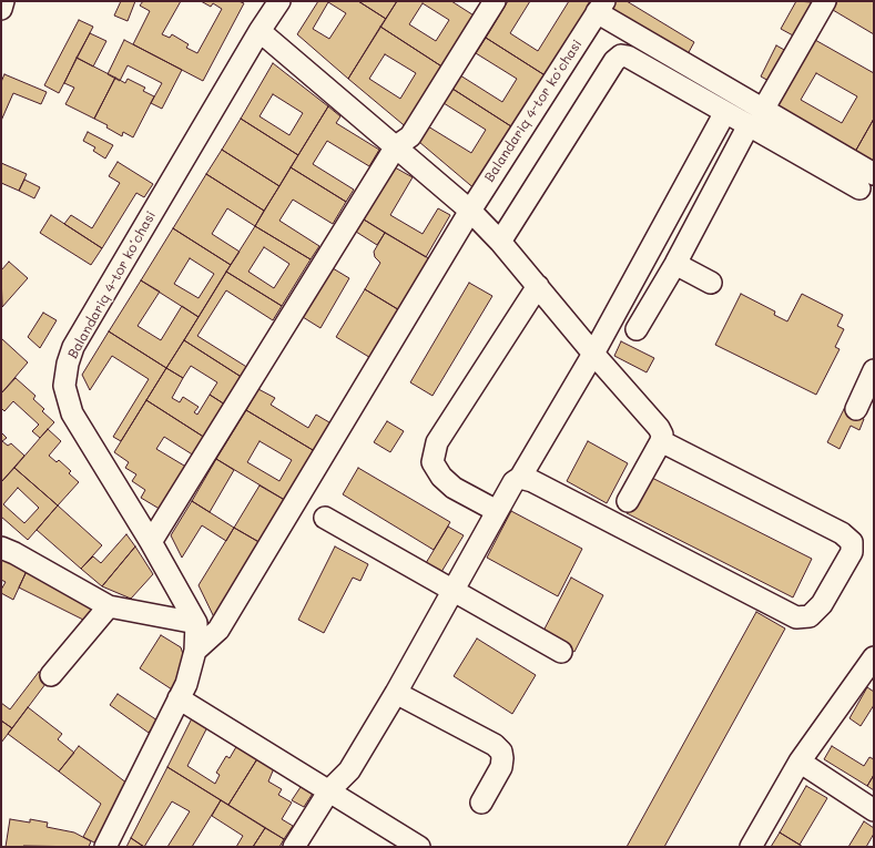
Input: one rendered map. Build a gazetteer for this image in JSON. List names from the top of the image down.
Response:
{
  "streets": {
    "street": ["Balandariq 4-tor koʻchasi"]
  }
}
